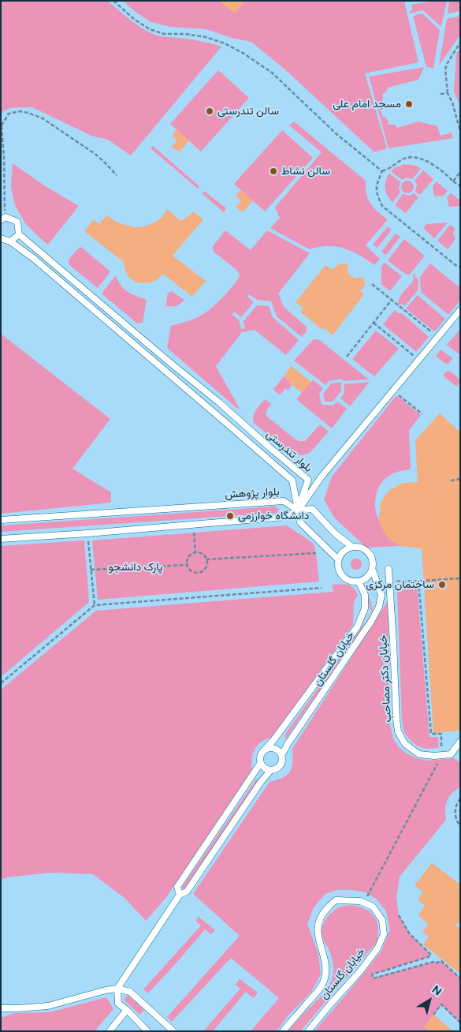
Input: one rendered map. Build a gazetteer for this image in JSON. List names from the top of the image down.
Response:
{
  "streets": {
    "lane": [
      "بلوار تندرستی",
      "بلوار پژوهش",
      "خیابان گلستان",
      "خیابان دکتر مصاحب"
    ]
  },
  "crossings": [
    ["بلوار تندرستی", "بلوار پژوهش"]
  ],
  "parks": ["پارک دانشجو"],
  "places": [
    "مسجد امام علی",
    "سالن تندرستی",
    "سالن نشاط",
    "دانشگاه خوارزمی",
    "ساختمان مرکزی"
  ],
  "north": "top right"
}
